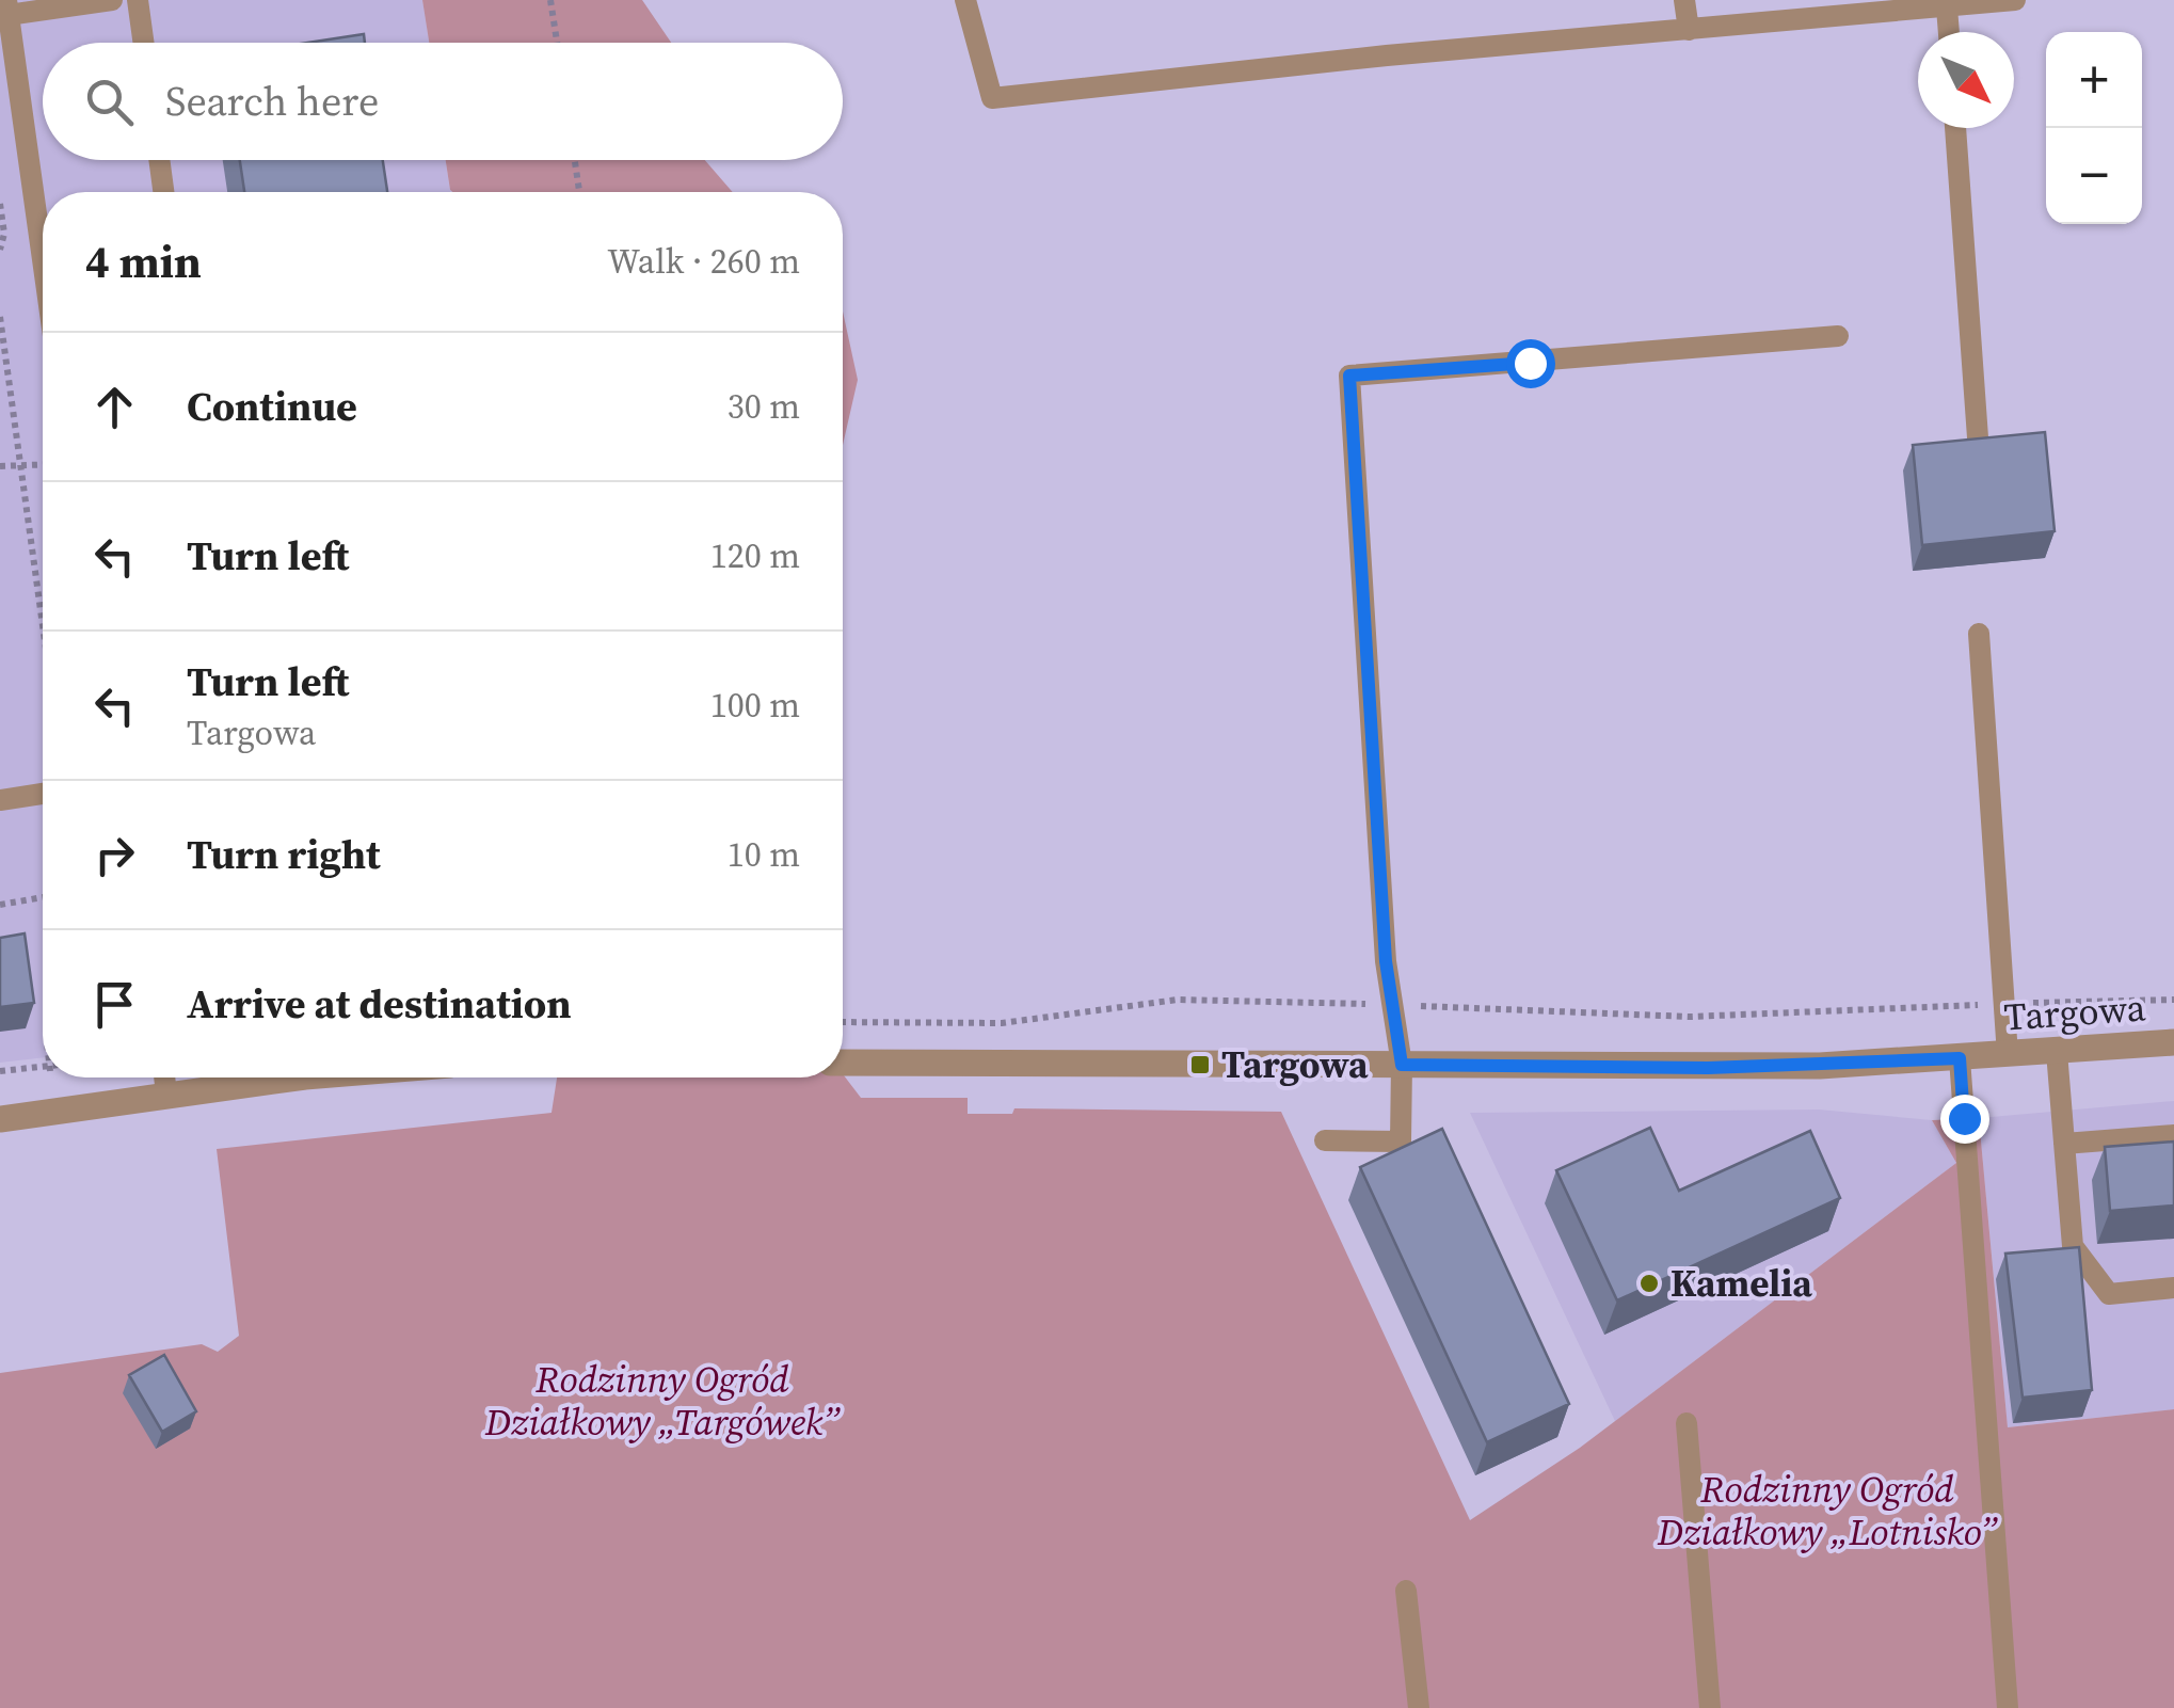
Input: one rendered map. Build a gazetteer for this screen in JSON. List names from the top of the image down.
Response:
{
  "streets": {
    "street": ["Targowa"]
  },
  "parks": ["Rodzinny Ogród Działkowy „Targówek”", "Rodzinny Ogród Działkowy „Lotnisko”"],
  "places": {
    "transit": ["Targowa"],
    "other": ["Kamelia"]
  },
  "north": "bottom right",
  "page": {
    "map_buttons": ["+", "−"],
    "search": "Search here",
    "heading": ["4 min", "Walk · 260 m"],
    "list": [
      ["Continue", "30 m"],
      ["Turn left", "120 m"],
      ["Turn left", "Targowa", "100 m"],
      ["Turn right", "10 m"],
      "Arrive at destination"
    ]
  }
}
